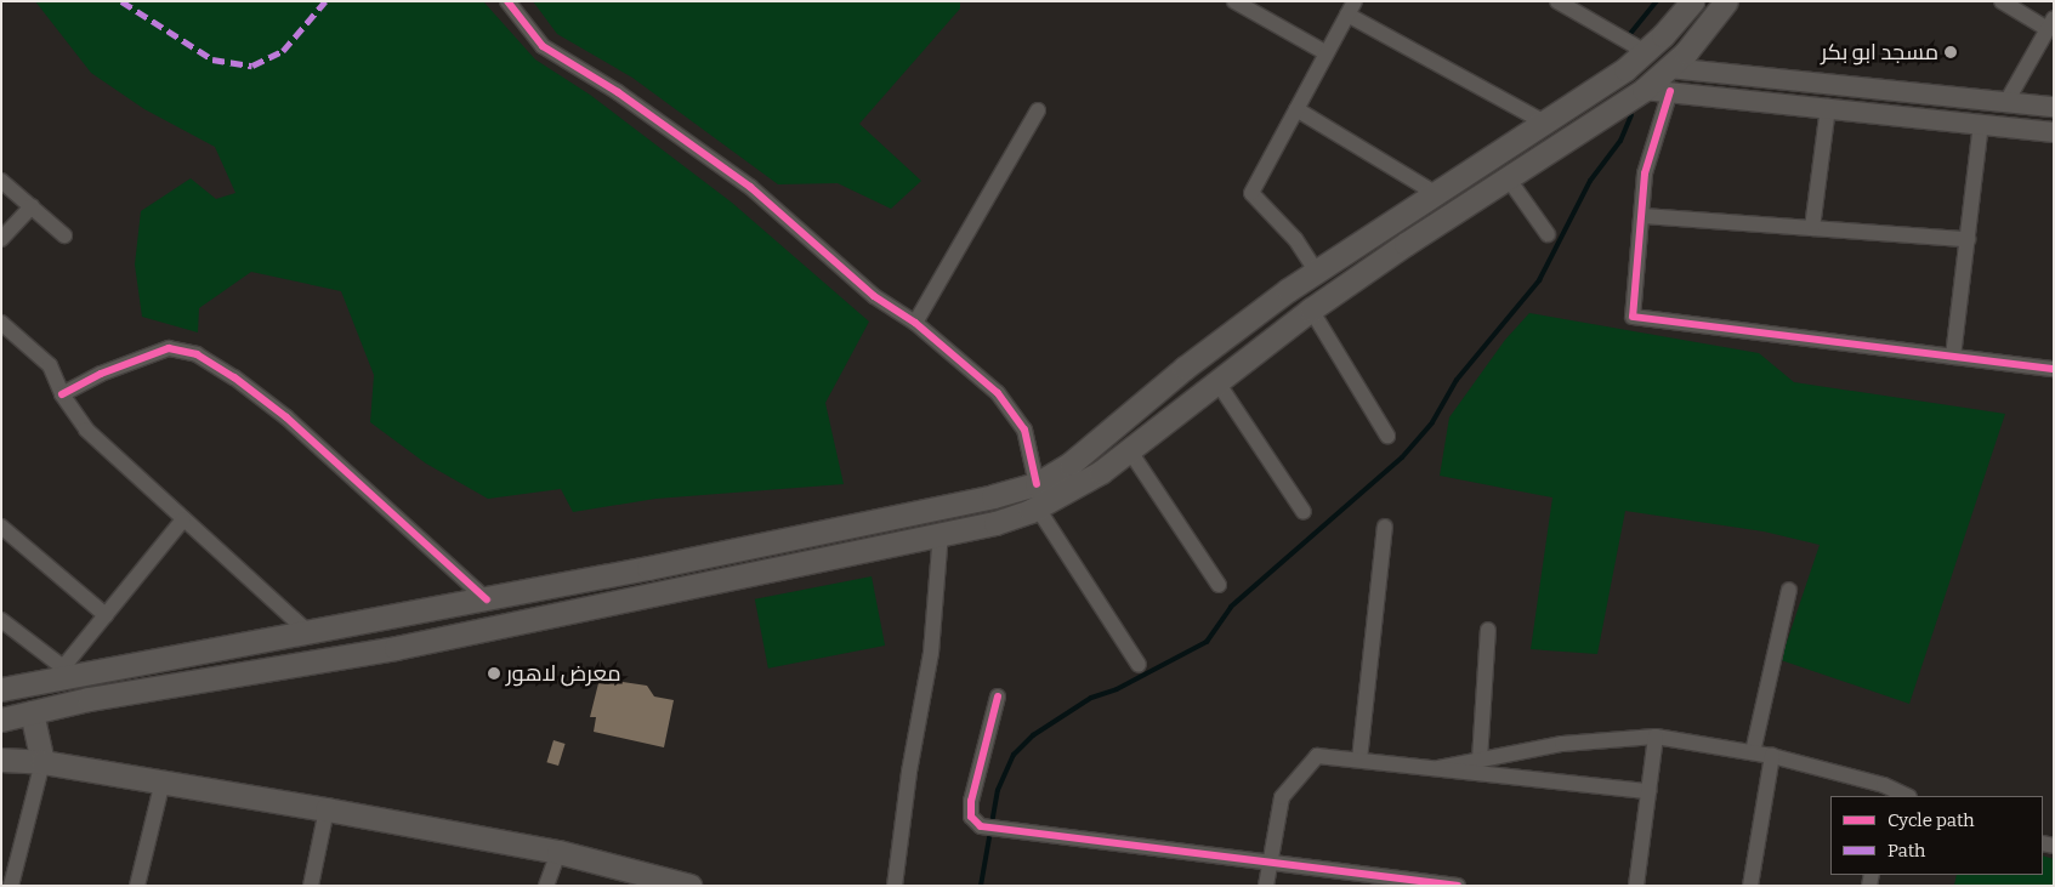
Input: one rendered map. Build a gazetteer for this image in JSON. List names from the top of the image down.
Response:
{
  "places": ["مسجد ابو بكر", "معرض لاهور"],
  "legend": ["Cycle path", "Path"]
}
